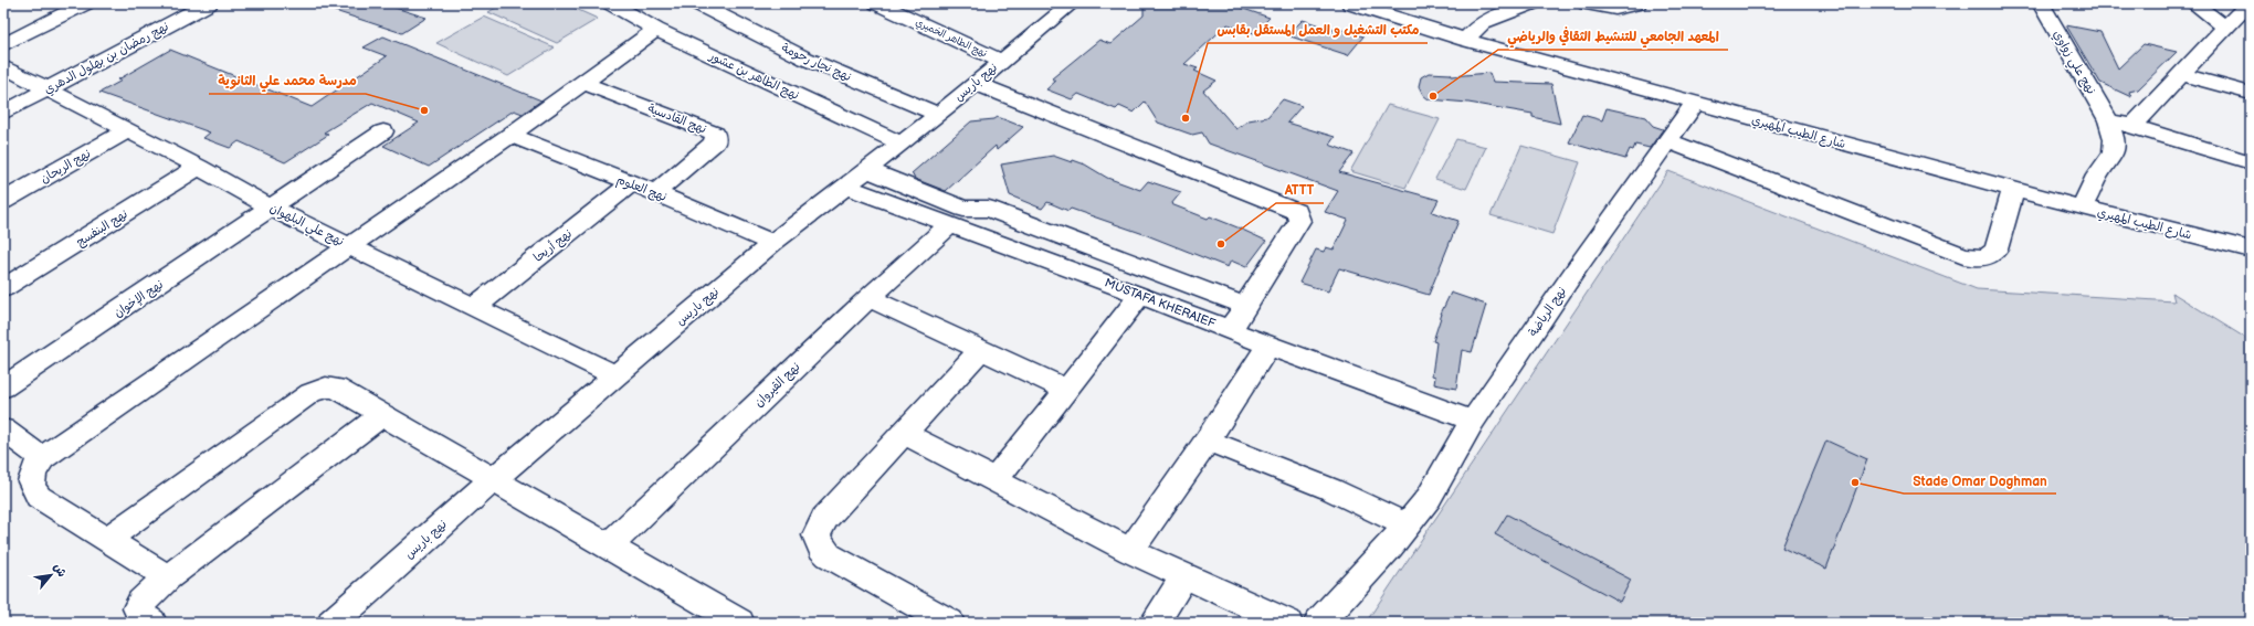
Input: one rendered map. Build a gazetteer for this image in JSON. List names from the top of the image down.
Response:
{
  "streets": {
    "street": [
      "نهج الطاهر الخميري",
      "نهج رمضان بن بهلول الدهري",
      "نهج نجار رحومة",
      "نهج علي زواوي",
      "نهج الطاهر بن عشور",
      "نهج باريس",
      "نهج القادسية",
      "شارع الطيب المهيري",
      "نهج الريحان",
      "نهج العلوم",
      "نهج علي البلهوان",
      "نهج البنفسج",
      "نهج أريحا",
      "نهج الإخوان",
      "MUSTAFA KHERAIEF",
      "نهج الرياضة",
      "نهج القيروان"
    ]
  },
  "crossings": [
    ["نهج الطاهر الخميري", "نهج باريس"],
    ["نهج رمضان بن بهلول الدهري", "نهج علي البلهوان"],
    ["نهج نجار رحومة", "نهج باريس"],
    ["نهج علي زواوي", "شارع الطيب المهيري"],
    ["نهج الطاهر بن عشور", "نهج باريس"],
    ["نهج باريس", "نهج العلوم"],
    ["نهج باريس", "نهج علي البلهوان"],
    ["نهج باريس", "MUSTAFA KHERAIEF"],
    ["نهج القادسية", "نهج العلوم"],
    ["شارع الطيب المهيري", "نهج الرياضة"],
    ["نهج الريحان", "نهج علي البلهوان"],
    ["نهج العلوم", "نهج أريحا"],
    ["نهج علي البلهوان", "نهج البنفسج"],
    ["نهج علي البلهوان", "نهج أريحا"],
    ["نهج علي البلهوان", "نهج الإخوان"],
    ["MUSTAFA KHERAIEF", "نهج الرياضة"],
    ["MUSTAFA KHERAIEF", "نهج القيروان"]
  ],
  "places": [
    "المعهد الجامعي للتنشيط الثقافي والرياضي",
    "مدرسة محمد علي الثانوية",
    "مكتب التشغيل و العمل المستقل بقابس",
    "ATTT",
    "Stade Omar Doghman"
  ],
  "north": "top right"
}
